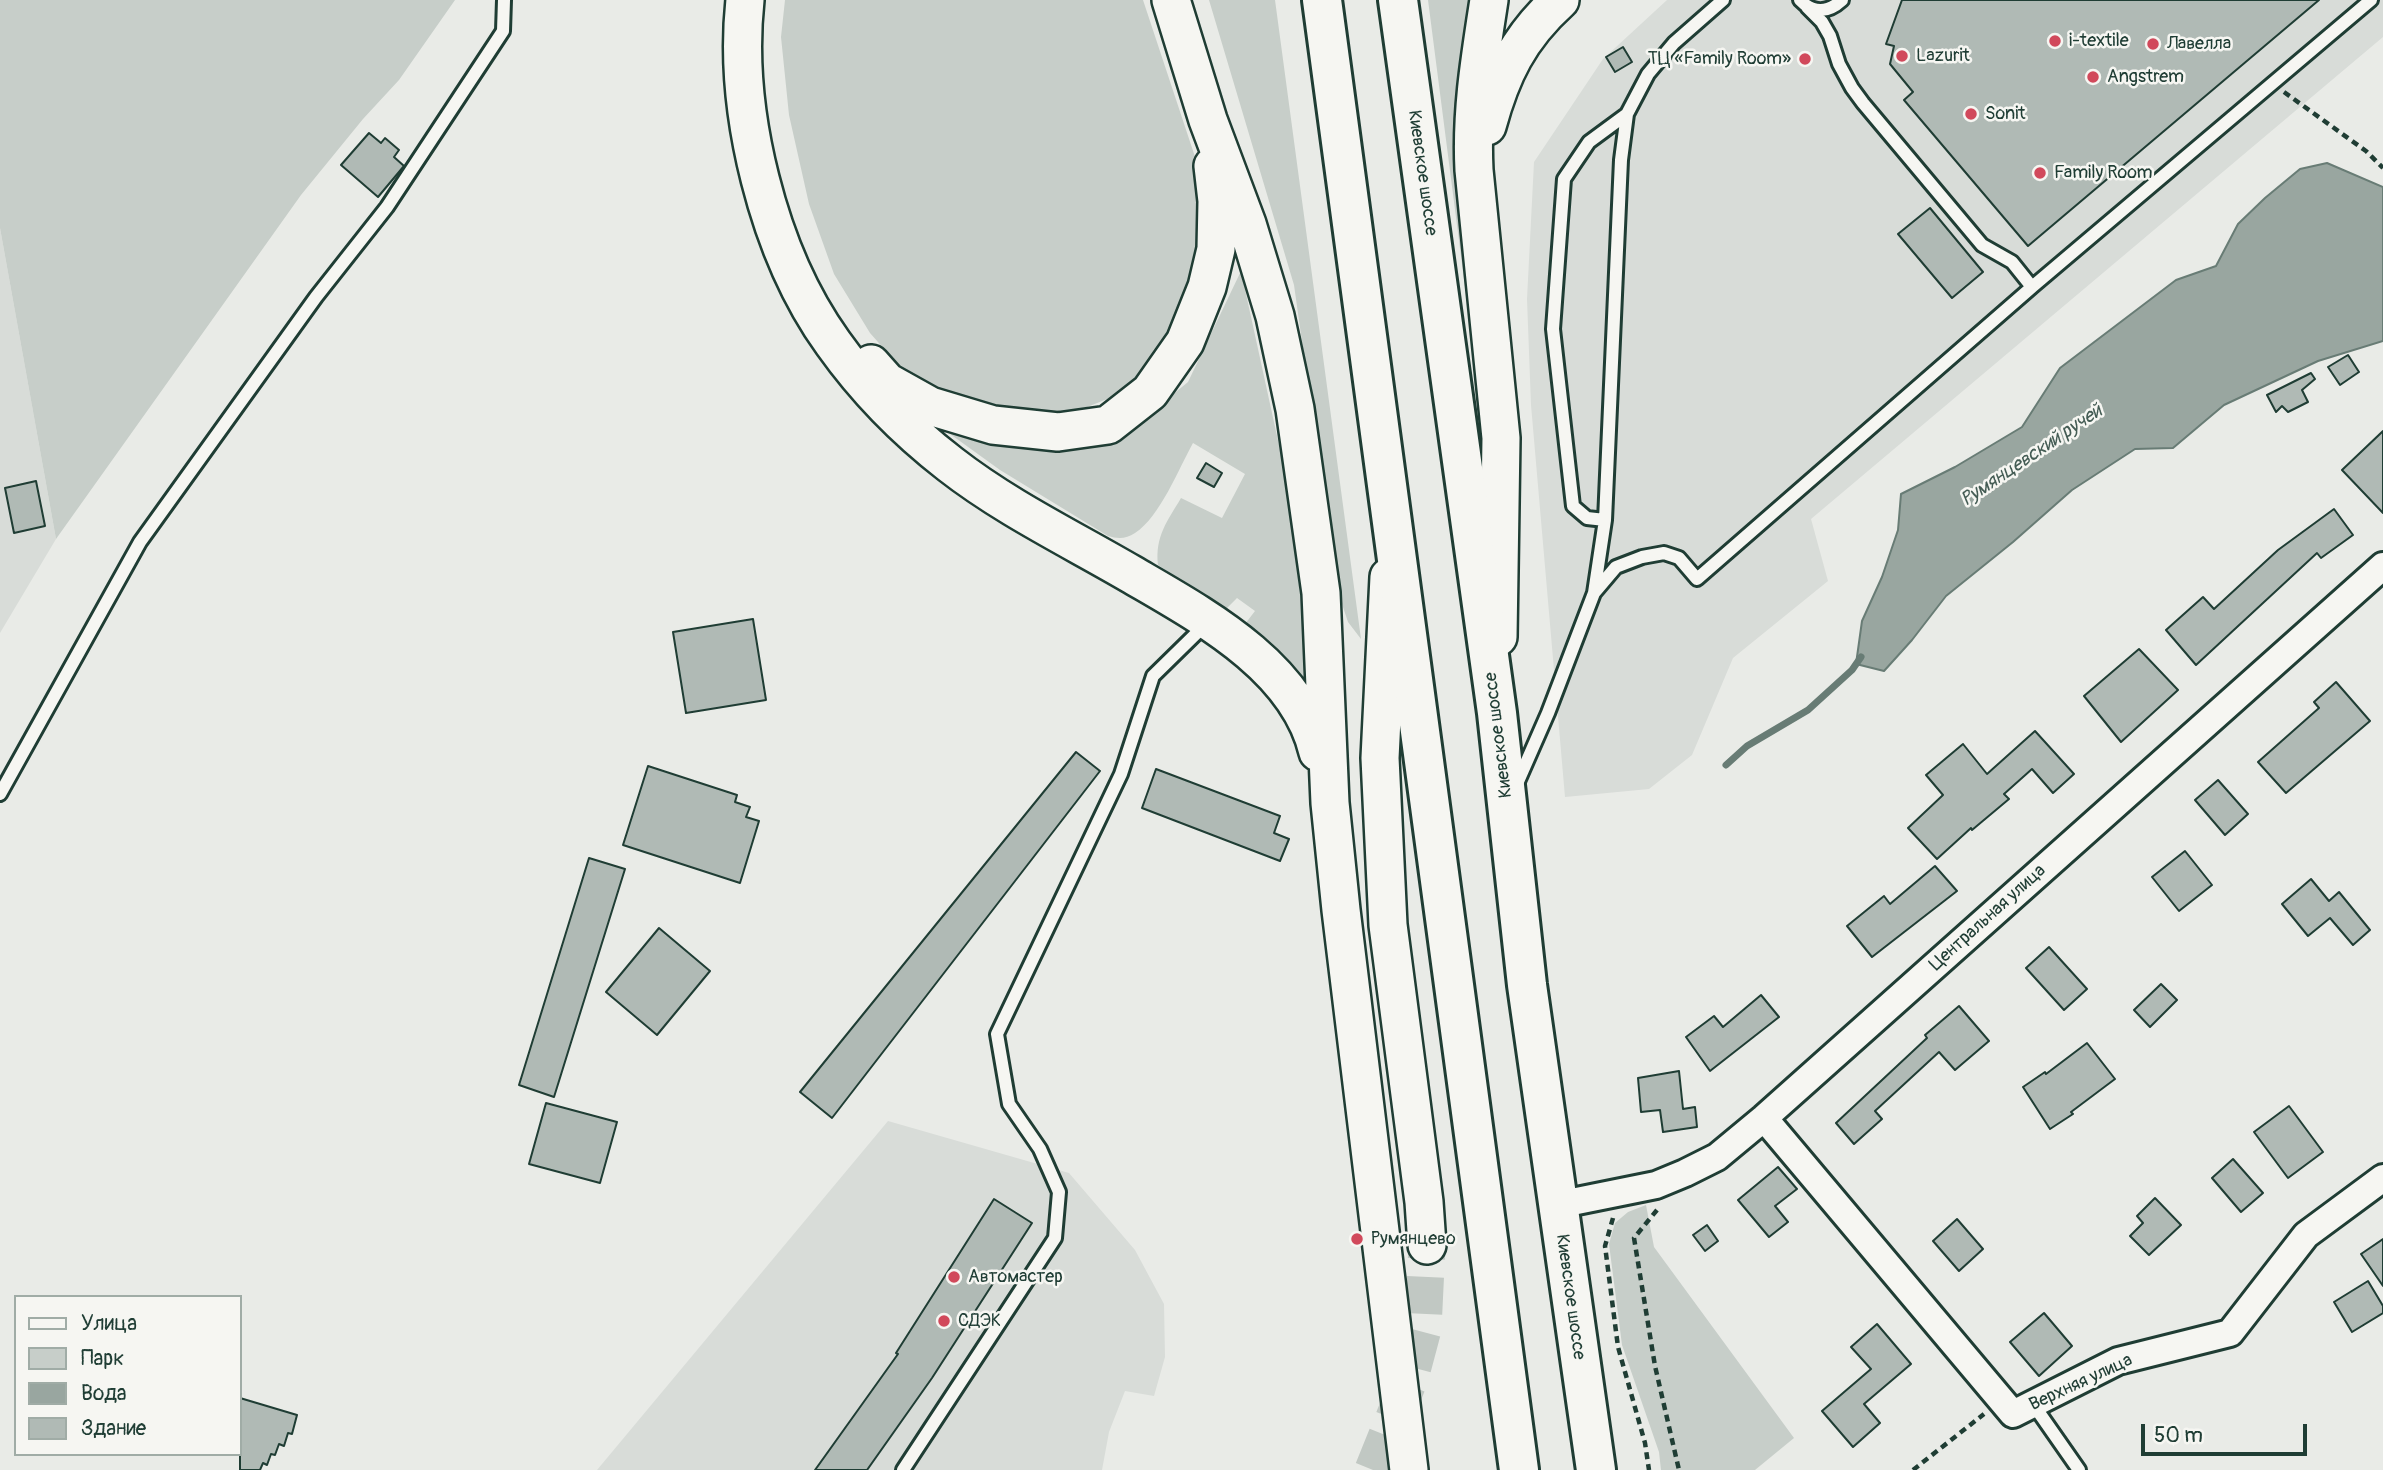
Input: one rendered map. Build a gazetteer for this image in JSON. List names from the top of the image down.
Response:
{
  "streets": {
    "highway": ["Киевское шоссе"],
    "street": ["Центральная улица", "Верхняя улица"]
  },
  "crossings": [
    ["Киевское шоссе", "Центральная улица"],
    ["Центральная улица", "Верхняя улица"]
  ],
  "water": ["Румянцевский ручей"],
  "places": [
    "i-textile",
    "Лавелла",
    "Lazurit",
    "ТЦ «Family Room»",
    "Angstrem",
    "Sonit",
    "Family Room",
    "Румянцево",
    "Автомастер",
    "СДЭК"
  ],
  "legend": [
    "Улица",
    "Парк",
    "Вода",
    "Здание"
  ],
  "scale_bar": "50 m"
}
